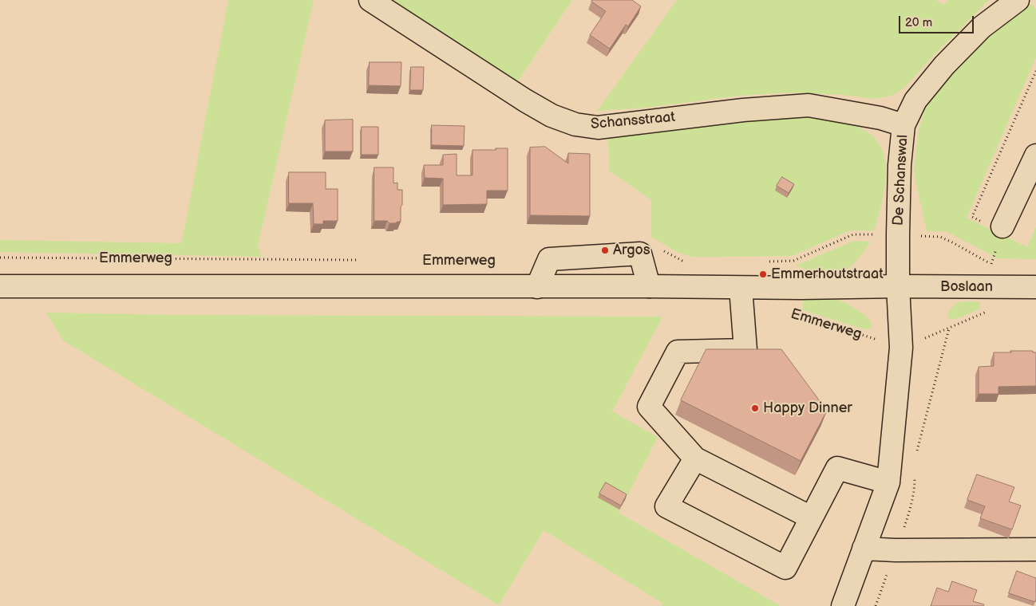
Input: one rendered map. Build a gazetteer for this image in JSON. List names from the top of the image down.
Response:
{
  "streets": {
    "street": [
      "Schansstraat",
      "De Schanswal",
      "Emmerweg",
      "Boslaan"
    ]
  },
  "crossings": [
    ["Schansstraat", "De Schanswal"],
    ["De Schanswal", "Emmerweg"],
    ["De Schanswal", "Boslaan"],
    ["Emmerweg", "Boslaan"]
  ],
  "places": ["Argos", "Emmerhoutstraat", "Happy Dinner"],
  "scale_bar": "20 m"
}
